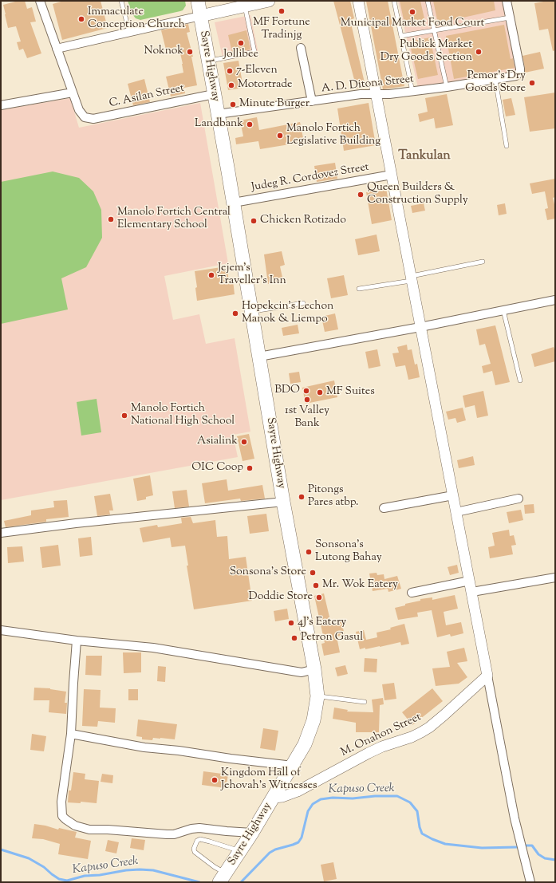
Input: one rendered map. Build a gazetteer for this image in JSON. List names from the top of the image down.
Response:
{
  "streets": {
    "highway": ["Sayre Highway"],
    "street": [
      "A. D. Ditona Street",
      "C. Asilan Street",
      "Judeg R. Cordovez Street",
      "M. Onahon Street"
    ]
  },
  "crossings": [
    ["Sayre Highway", "A. D. Ditona Street"],
    ["Sayre Highway", "C. Asilan Street"],
    ["Sayre Highway", "Judeg R. Cordovez Street"],
    ["Sayre Highway", "M. Onahon Street"]
  ],
  "districts": ["Tankulan"],
  "water": ["Kapuso Creek"],
  "places": [
    "MF Fortune Tradinjg",
    "Municipal Market Food Court",
    "Immaculate Conception Church",
    "Jollibee",
    "Noknok",
    "Publick Market Dry Goods Section",
    "7-Eleven",
    "Pemor's Dry Goods Store",
    "Motortrade",
    "Minute Burger",
    "Landbank",
    "Manolo Fortich Legislative Building",
    "Queen Builders & Construction Supply",
    "Manolo Fortich Central Elementary School",
    "Chicken Rotizado",
    "Jejem's Traveller's Inn",
    "Hopekcin's Lechon Manok & Liempo",
    "BDO",
    "MF Suites",
    "1st Valley Bank",
    "Manolo Fortich National High School",
    "Asialink",
    "OIC Coop",
    "Pitongs Pares atbp.",
    "Sonsona's Lutong Bahay",
    "Sonsona's Store",
    "Mr. Wok Eatery",
    "Doddie Store",
    "4J's Eatery",
    "Petron Gasul",
    "Kingdom Hall of Jehovah's Witnesses"
  ]
}
